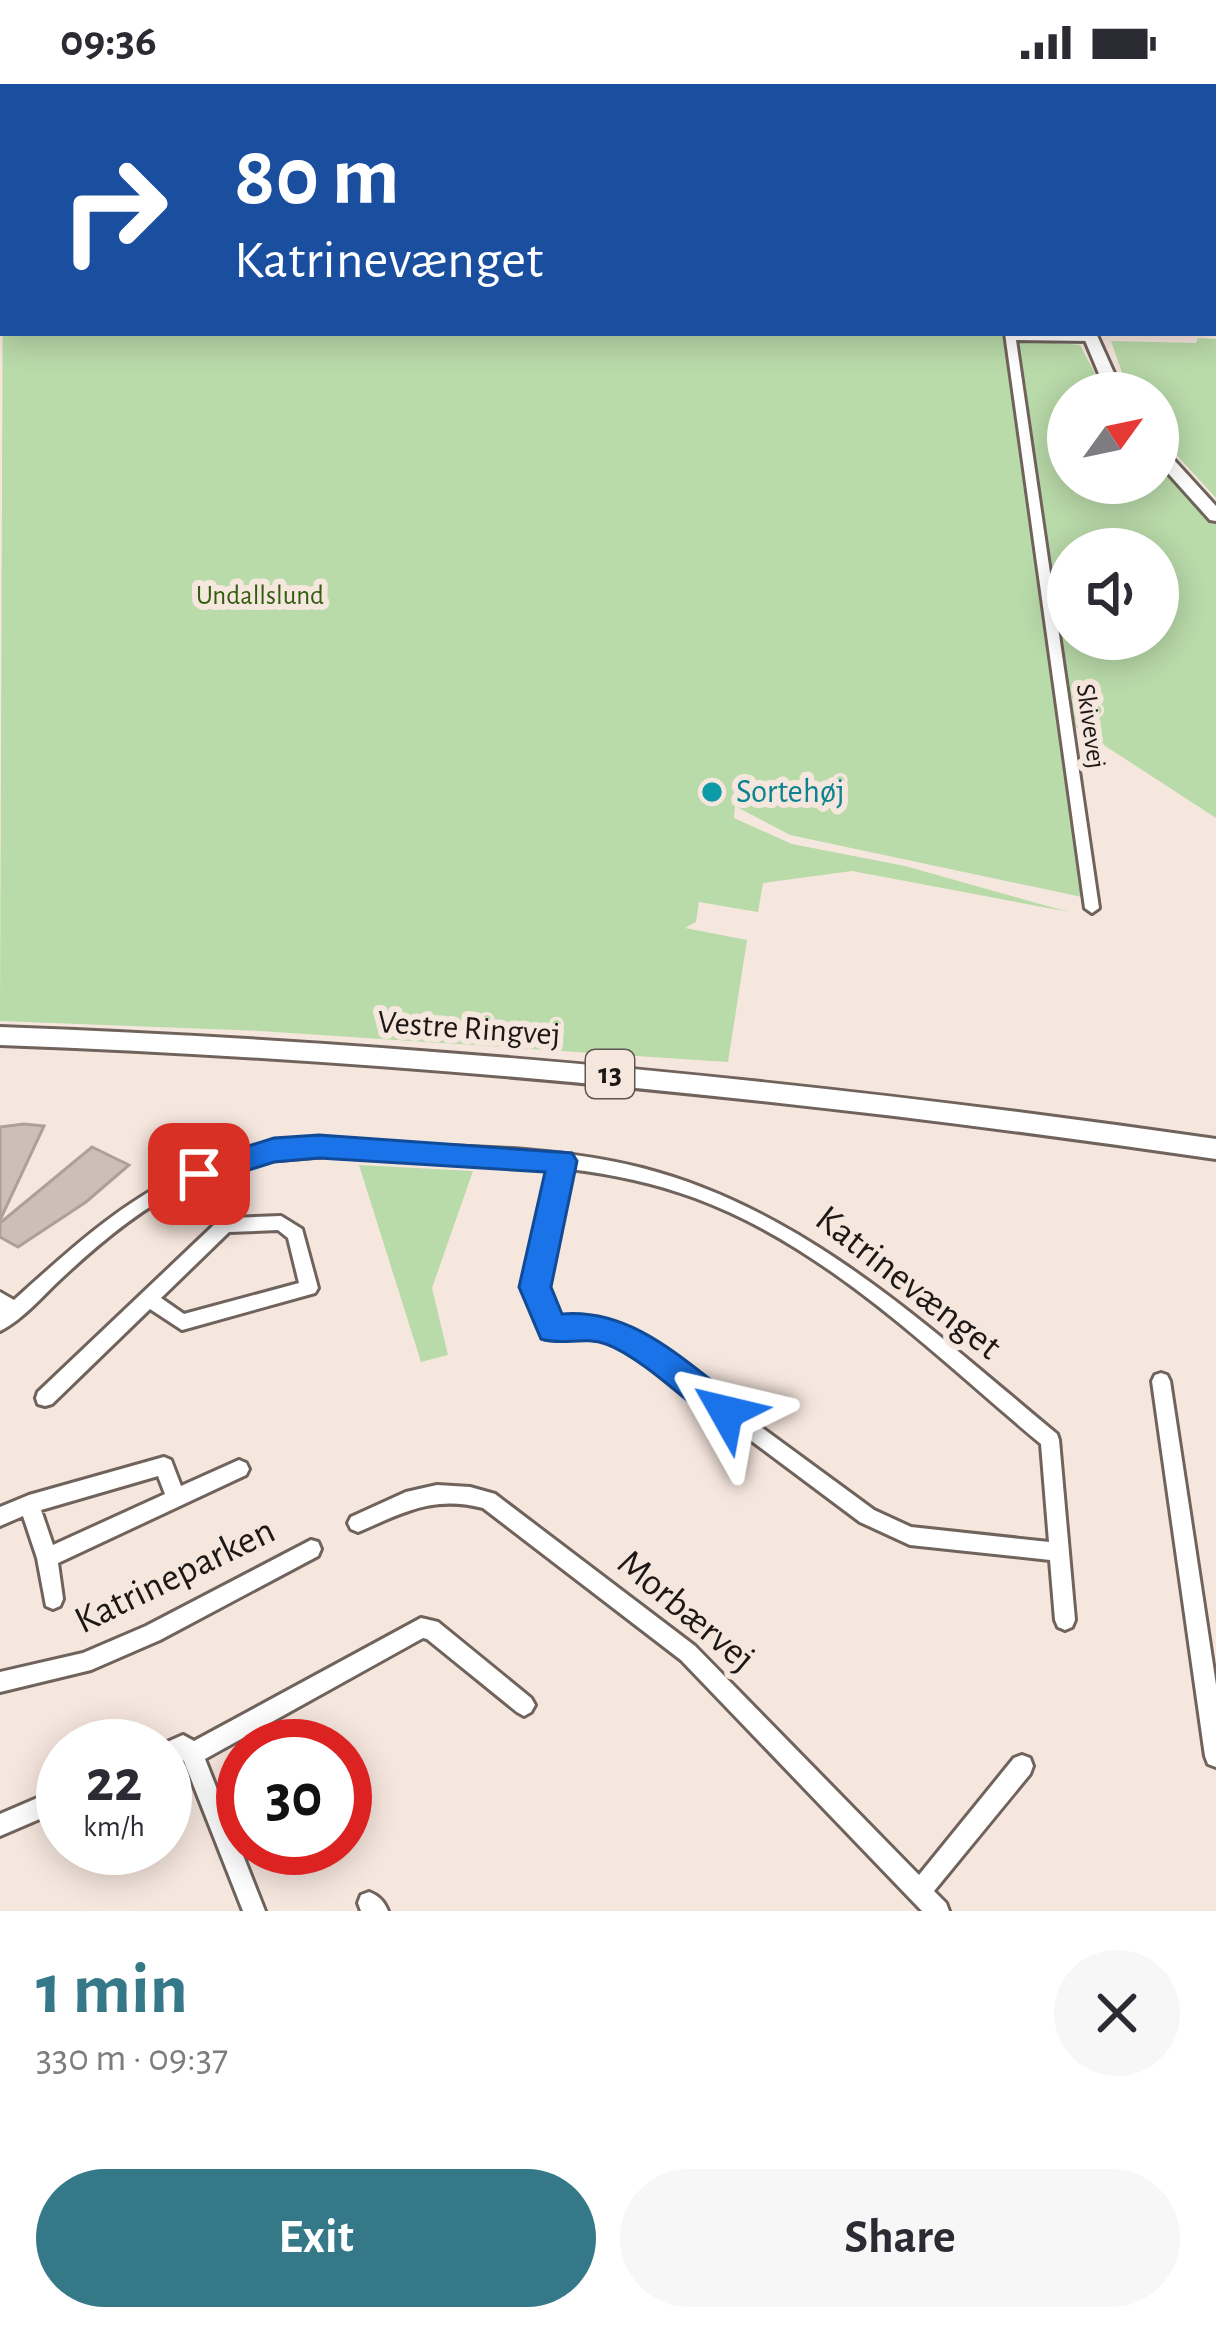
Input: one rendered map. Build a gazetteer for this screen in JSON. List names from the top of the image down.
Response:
{
  "streets": {
    "main road": ["Skivevej", "Vestre Ringvej", "13"],
    "street": ["Katrinevænget", "Katrineparken", "Morbærvej"]
  },
  "parks": ["Undallslund"],
  "places": ["Sortehøj"],
  "north": "top right",
  "page": {
    "status": "09:36",
    "turn": ["80 m", "Katrinevænget"],
    "speed": "22 km/h",
    "limit": "30",
    "heading": ["1 min", "330 m · 09:37"],
    "buttons": ["Exit", "Share"]
  }
}
